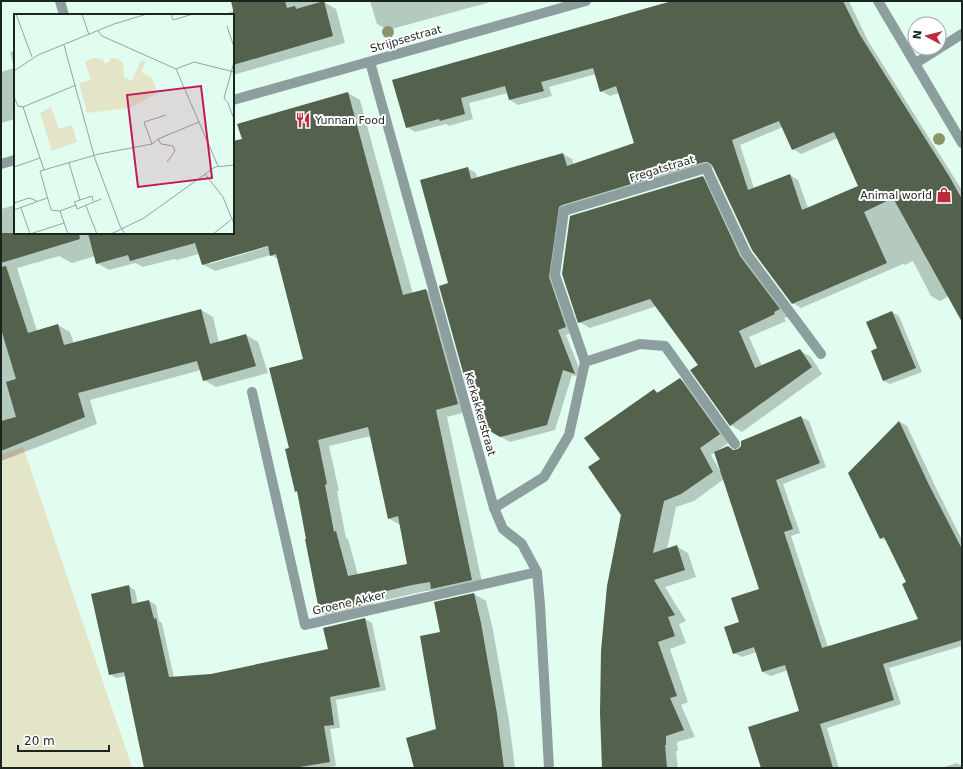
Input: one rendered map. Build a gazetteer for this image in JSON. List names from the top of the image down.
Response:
{
  "streets": {
    "street": [
      "Strijpsestraat",
      "Fregatstraat",
      "Kerkakkerstraat",
      "Groene Akker"
    ]
  },
  "crossings": [
    ["Strijpsestraat", "Kerkakkerstraat"],
    ["Kerkakkerstraat", "Groene Akker"]
  ],
  "places": {
    "restaurant": ["Yunnan Food"],
    "shop": ["Animal world"]
  },
  "scale_bar": "20 m",
  "north": "left"
}
